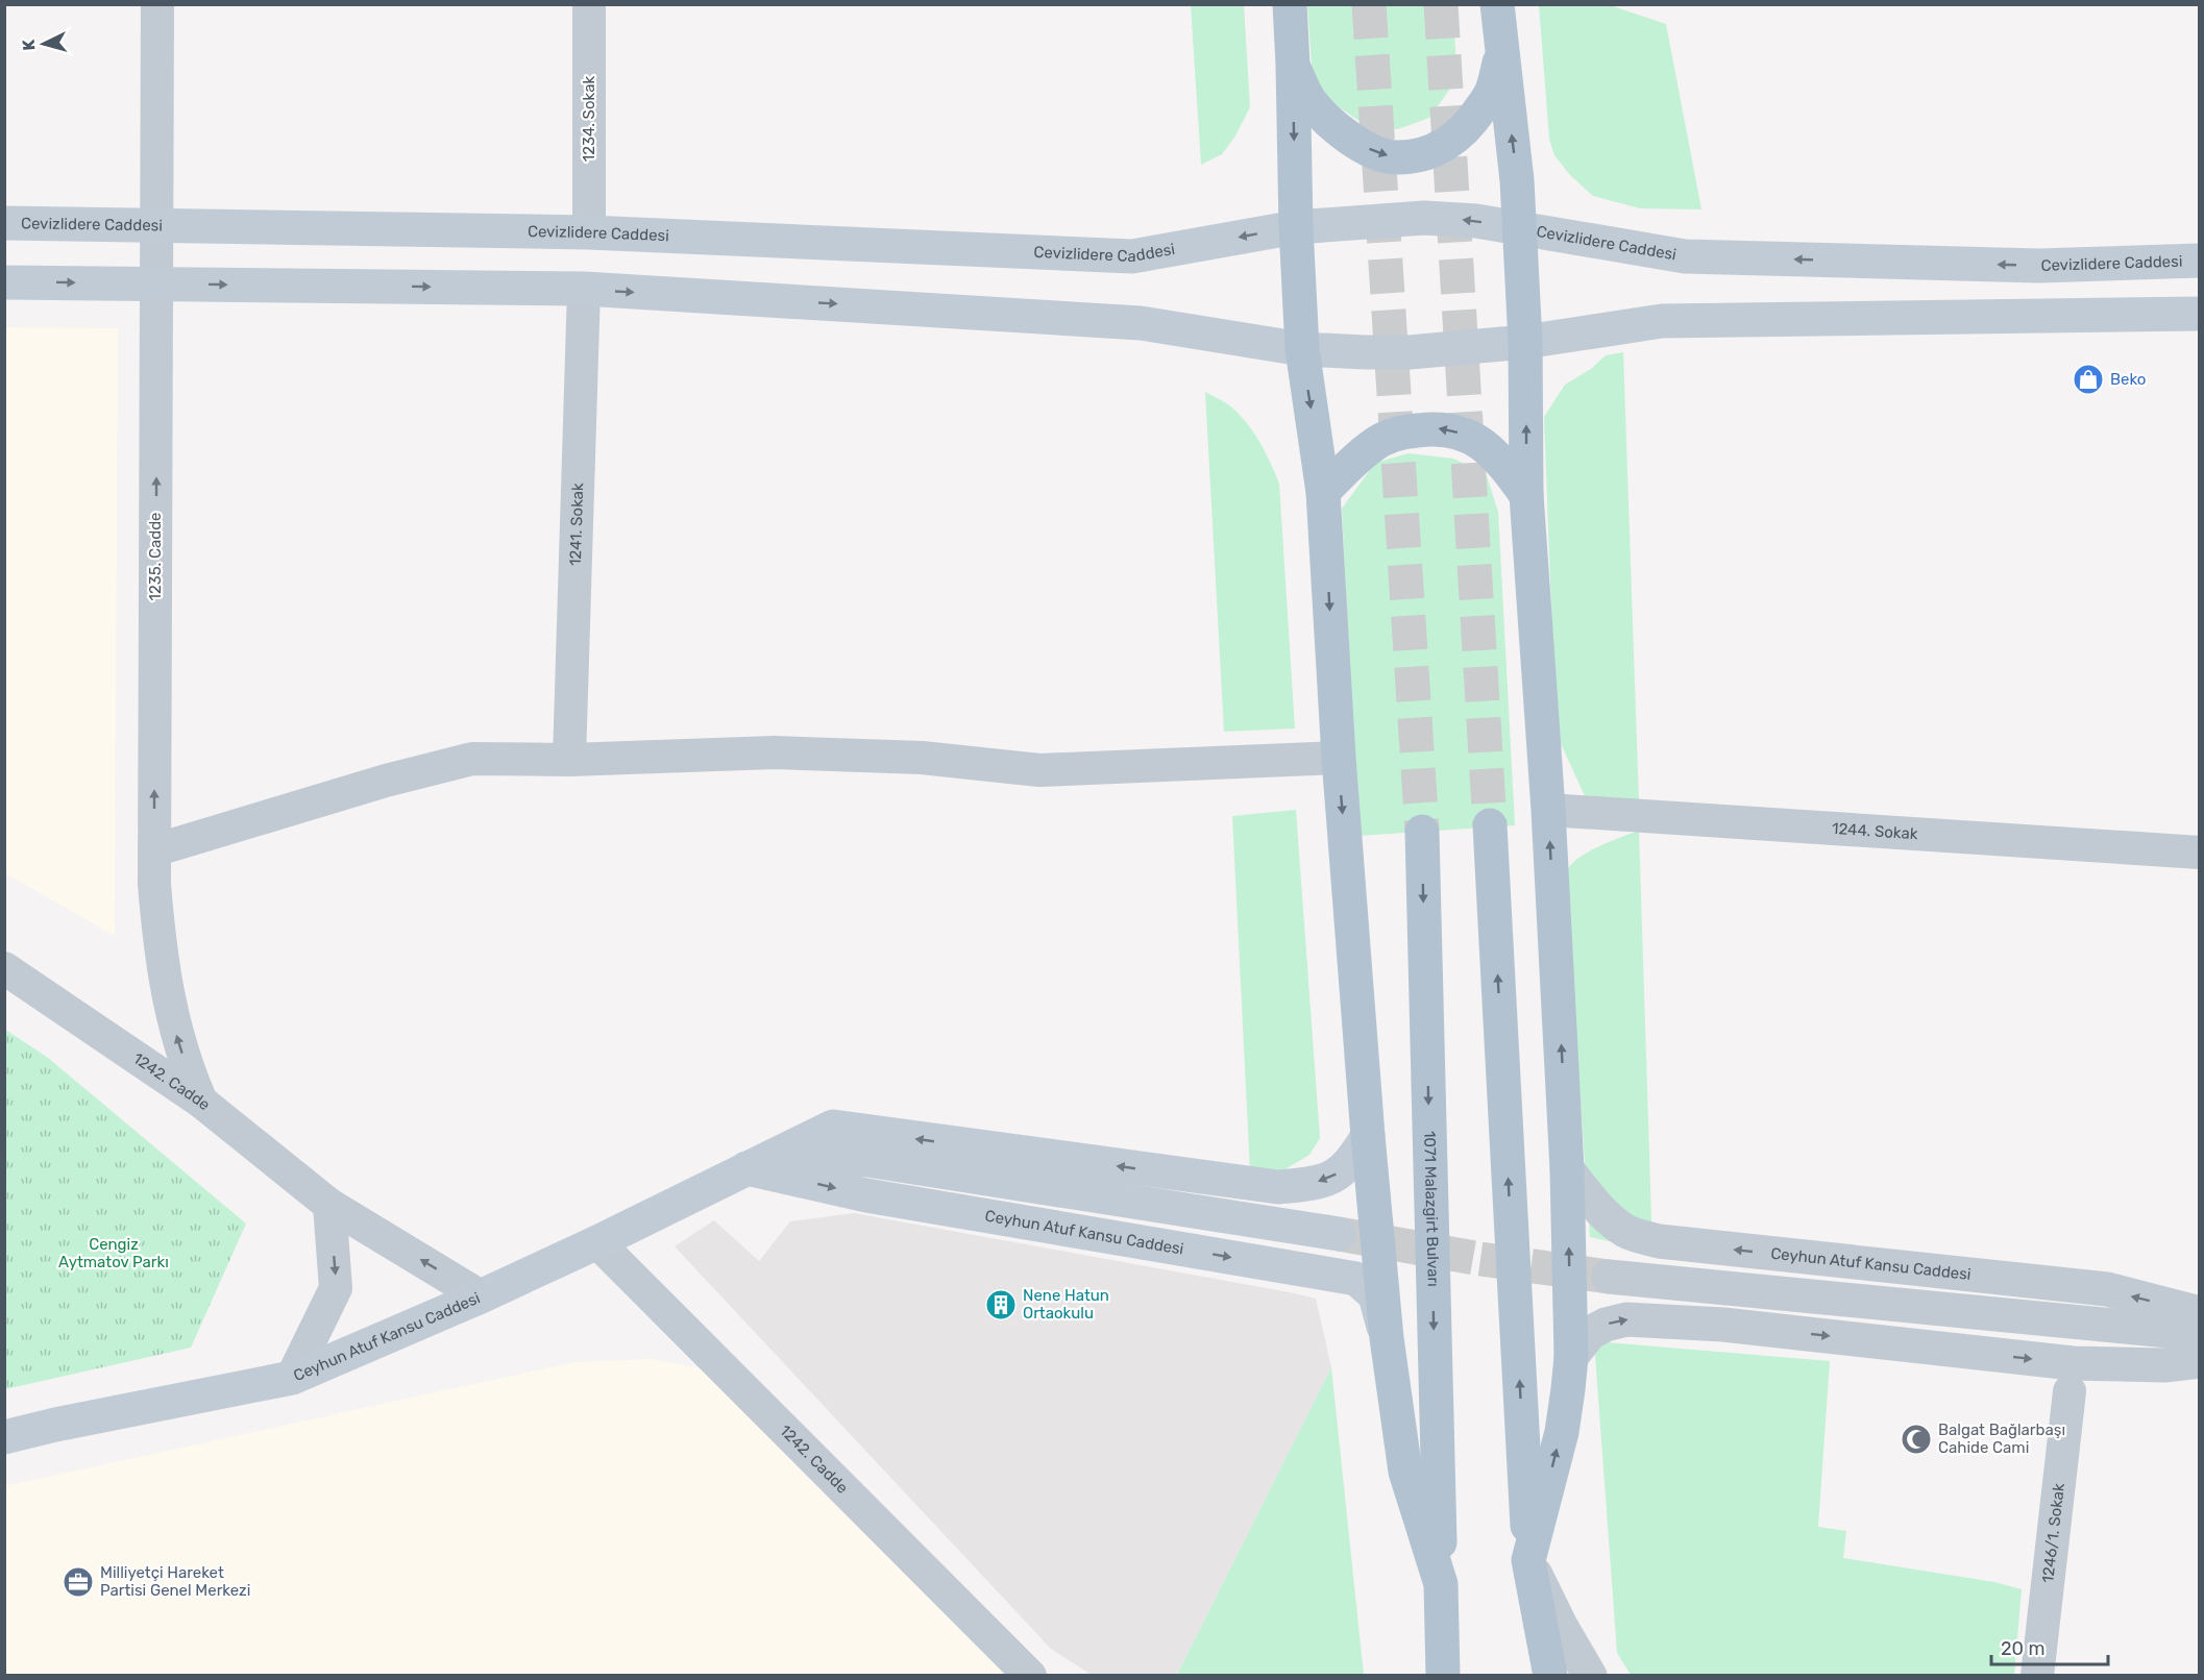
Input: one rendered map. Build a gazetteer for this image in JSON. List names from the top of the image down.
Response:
{
  "streets": {
    "main road": ["Cevizlidere Caddesi", "1071 Malazgirt Bulvarı", "Ceyhun Atuf Kansu Caddesi"],
    "street": [
      "1234. Sokak",
      "1241. Sokak",
      "1235. Cadde",
      "1244. Sokak",
      "1242. Cadde",
      "1246/1. Sokak"
    ]
  },
  "crossings": [
    ["1234. Sokak", "Cevizlidere Caddesi"],
    ["Cevizlidere Caddesi", "1235. Cadde"],
    ["1235. Cadde", "1242. Cadde"],
    ["1242. Cadde", "Ceyhun Atuf Kansu Caddesi"]
  ],
  "one_way": ["1235. Cadde"],
  "parks": ["Cengiz Aytmatov Parkı"],
  "places": {
    "shop": ["Beko"],
    "building": ["Nene Hatun Ortaokulu"],
    "mosque": ["Balgat Bağlarbaşı Cahide Cami"],
    "office": ["Milliyetçi Hareket Partisi Genel Merkezi"]
  },
  "scale_bar": "20 m",
  "north": "left"
}
